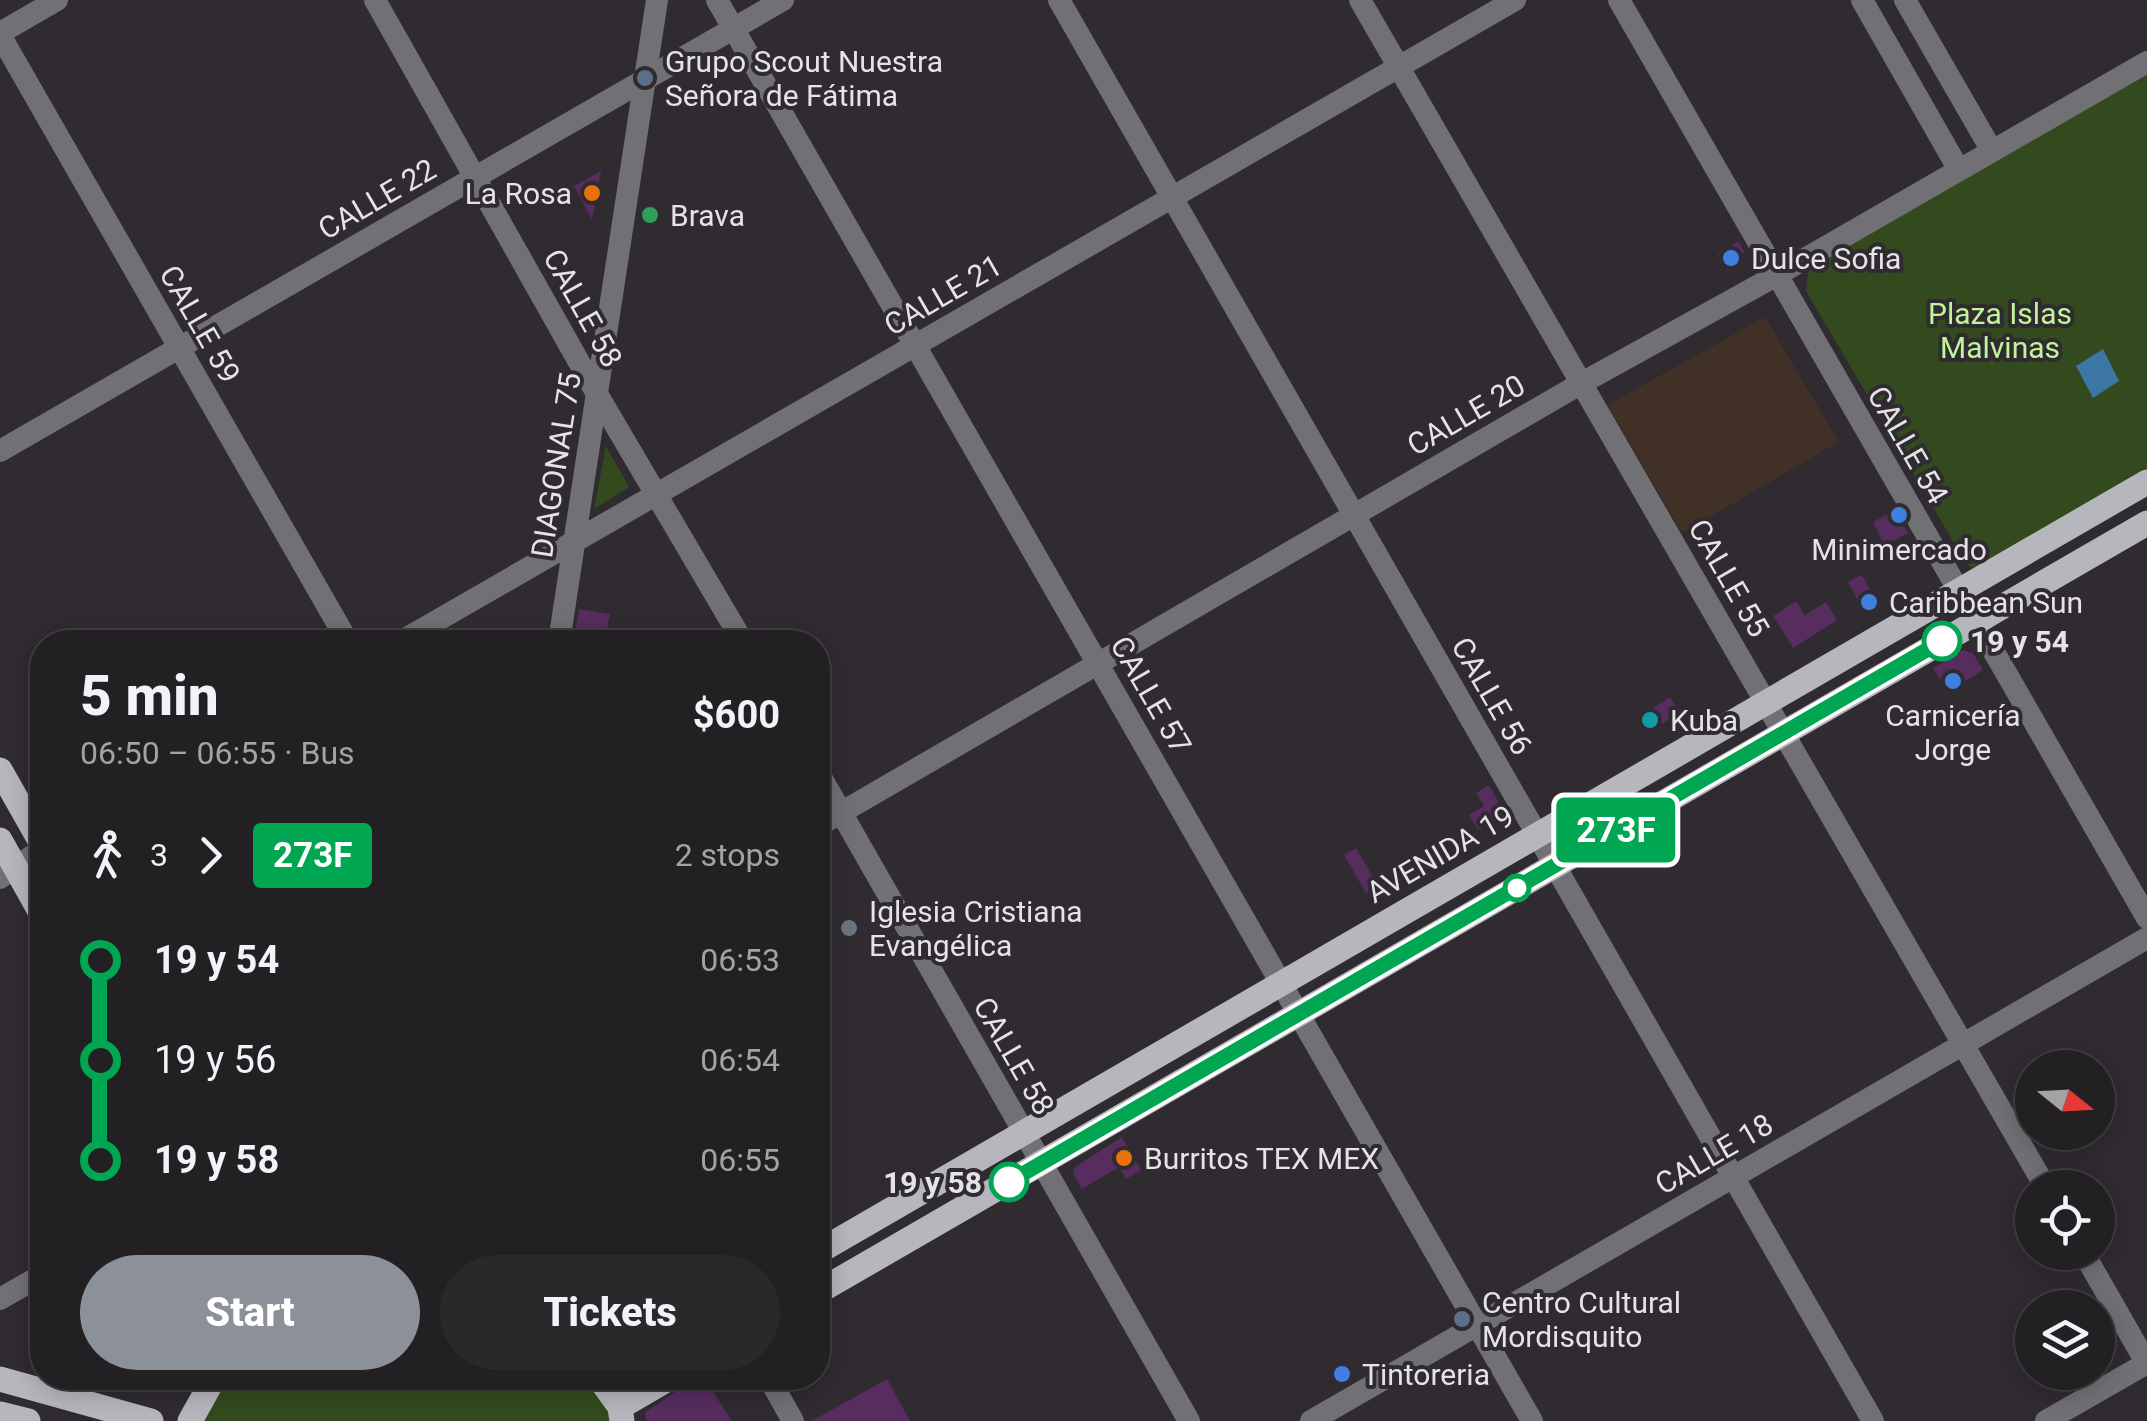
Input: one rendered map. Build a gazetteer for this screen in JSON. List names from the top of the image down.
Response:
{
  "streets": {
    "main road": ["AVENIDA 19"],
    "street": [
      "CALLE 22",
      "CALLE 21",
      "CALLE 58",
      "CALLE 59",
      "CALLE 20",
      "CALLE 54",
      "DIAGONAL 75",
      "CALLE 55",
      "CALLE 57",
      "CALLE 56",
      "CALLE 18"
    ]
  },
  "crossings": [
    ["CALLE 22", "CALLE 58"],
    ["CALLE 22", "CALLE 59"],
    ["CALLE 22", "DIAGONAL 75"],
    ["CALLE 22", "CALLE 57"],
    ["CALLE 21", "CALLE 58"],
    ["CALLE 21", "DIAGONAL 75"],
    ["CALLE 21", "CALLE 55"],
    ["CALLE 21", "CALLE 57"],
    ["CALLE 21", "CALLE 56"],
    ["CALLE 58", "CALLE 20"],
    ["CALLE 58", "DIAGONAL 75"],
    ["CALLE 58", "AVENIDA 19"],
    ["CALLE 20", "CALLE 54"],
    ["CALLE 20", "CALLE 55"],
    ["CALLE 20", "CALLE 57"],
    ["CALLE 20", "CALLE 56"],
    ["CALLE 54", "AVENIDA 19"],
    ["CALLE 55", "AVENIDA 19"],
    ["CALLE 55", "CALLE 18"],
    ["CALLE 57", "AVENIDA 19"],
    ["CALLE 57", "CALLE 18"],
    ["CALLE 56", "AVENIDA 19"],
    ["CALLE 56", "CALLE 18"]
  ],
  "parks": ["Plaza Islas Malvinas"],
  "places": [
    "Grupo Scout Nuestra Señora de Fátima",
    "La Rosa",
    "Brava",
    "Dulce Sofia",
    "Minimercado",
    "Caribbean Sun",
    "19 y 54",
    "Carnicería Jorge",
    "Kuba",
    "Iglesia Cristiana Evangélica",
    "Burritos TEX MEX",
    "19 y 58",
    "Centro Cultural Mordisquito",
    "Tintoreria"
  ],
  "lines": ["bus line 273F"],
  "north": "right",
  "page": {
    "on_map": "273F",
    "heading": ["5 min", "06:50 – 06:55 · Bus", "$600"],
    "legs": ["3", "273F", "2 stops"],
    "list": [
      {
        "name": "19 y 54",
        "value": "06:53"
      },
      {
        "name": "19 y 56",
        "value": "06:54"
      },
      {
        "name": "19 y 58",
        "value": "06:55"
      }
    ],
    "buttons": ["Start", "Tickets"]
  }
}
